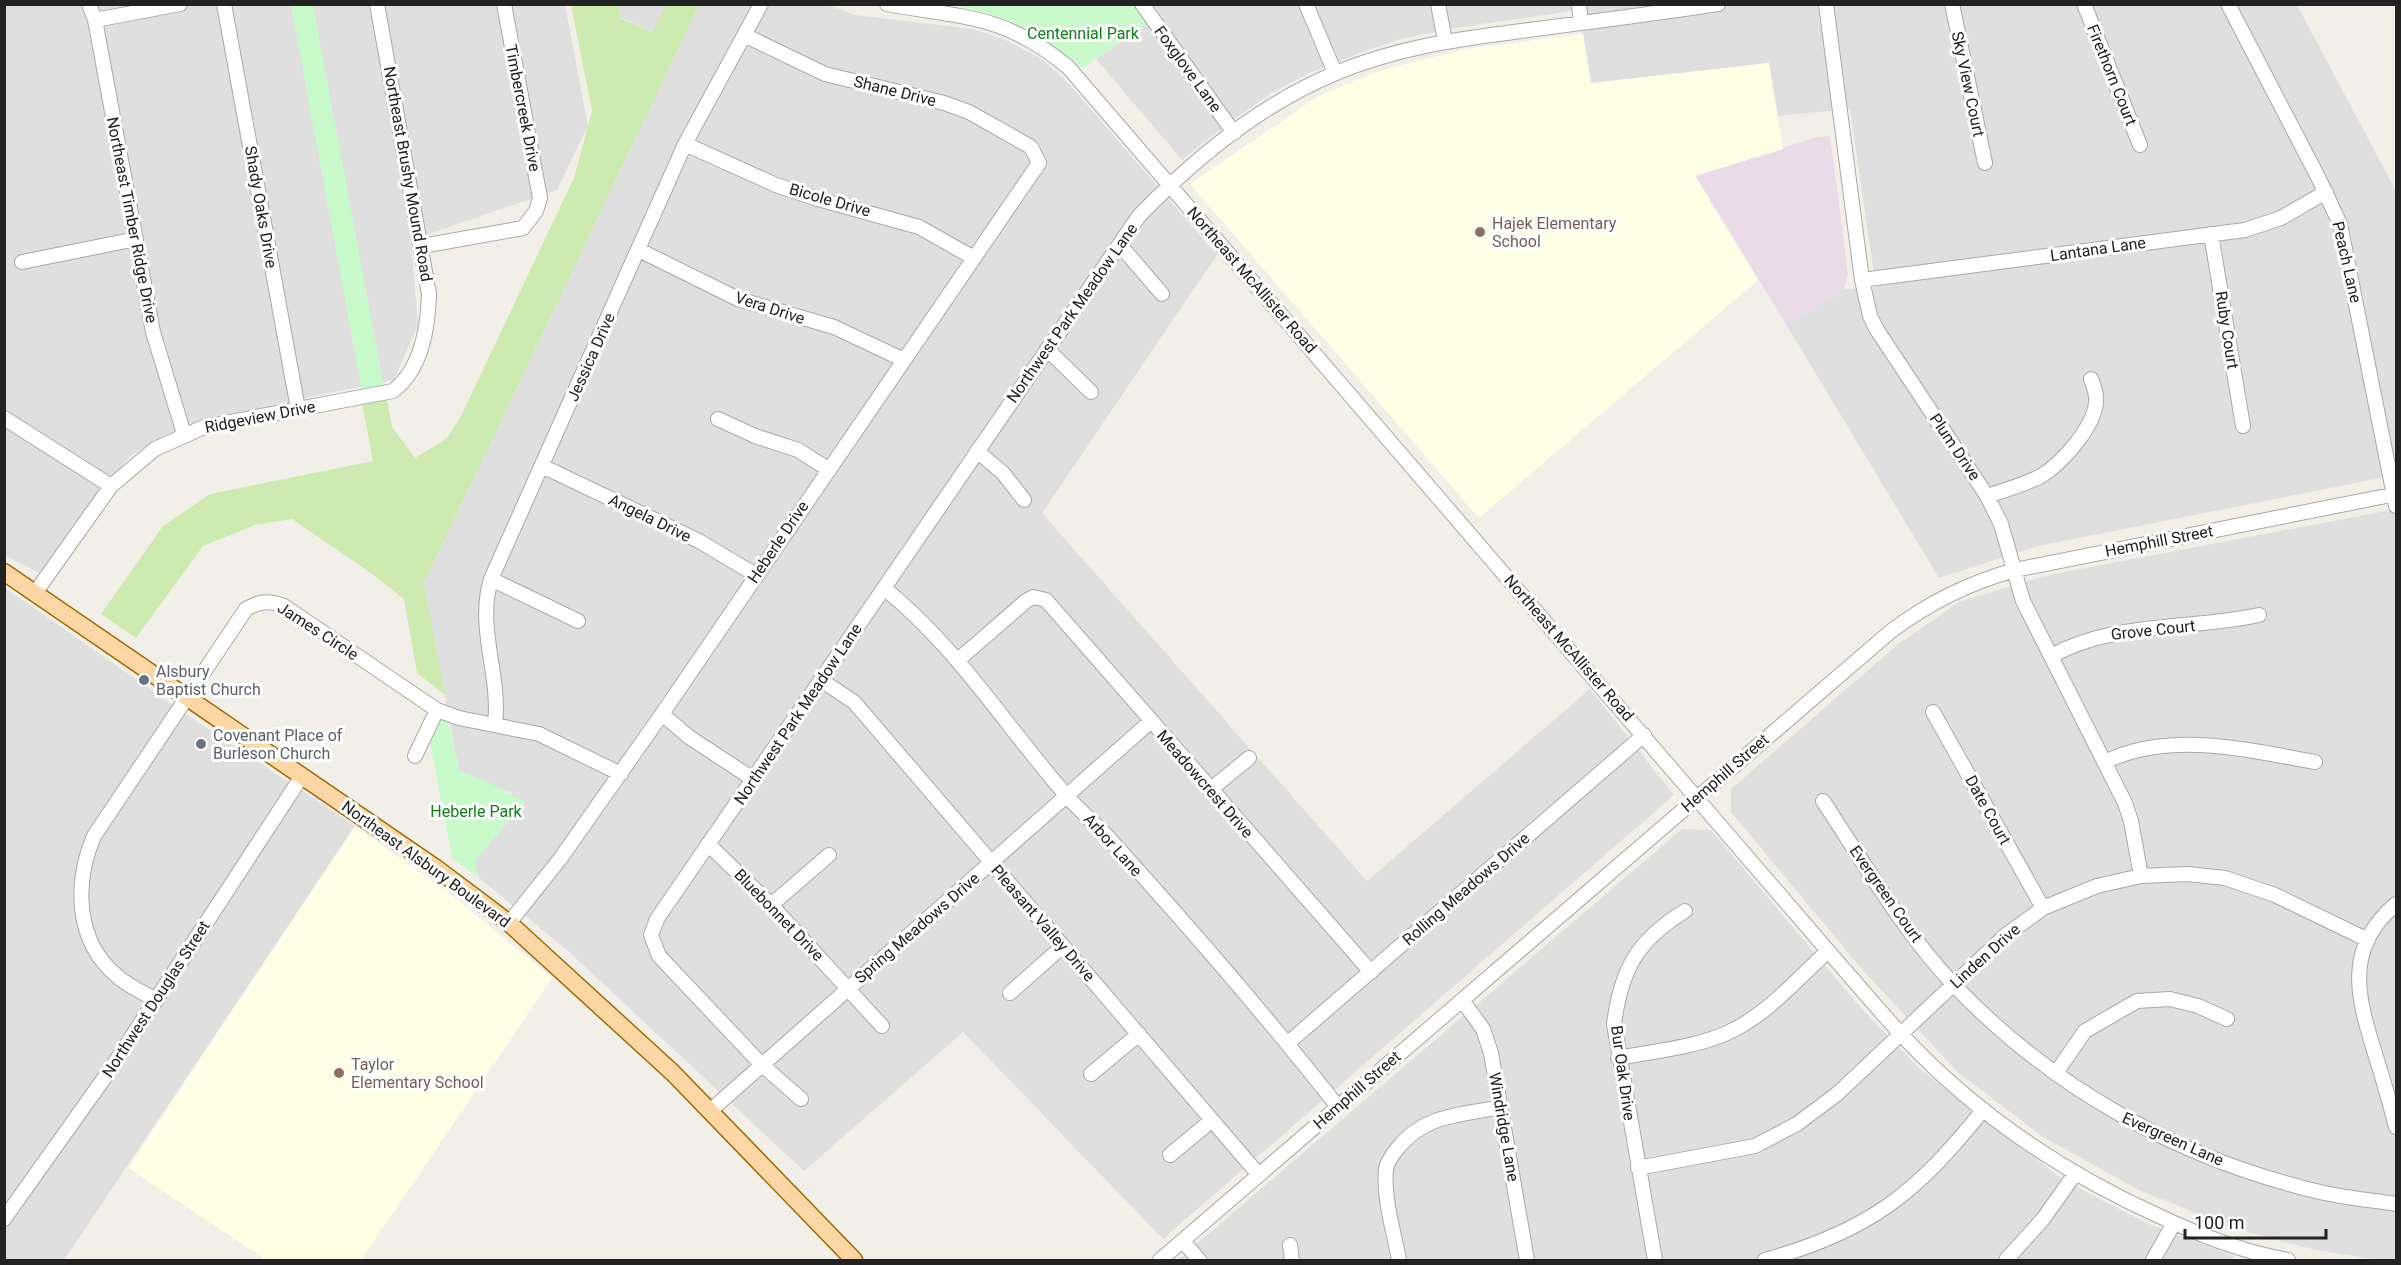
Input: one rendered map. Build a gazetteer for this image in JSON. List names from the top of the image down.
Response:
{
  "streets": {
    "main road": ["Northeast Alsbury Boulevard"],
    "street": [
      "Foxglove Lane",
      "Firethorn Court",
      "Sky View Court",
      "Shane Drive",
      "Timbercreek Drive",
      "Northeast Brushy Mound Road",
      "Bicole Drive",
      "Shady Oaks Drive",
      "Northeast Timber Ridge Drive",
      "Lantana Lane",
      "Peach Lane",
      "Northeast McAllister Road",
      "Vera Drive",
      "Northwest Park Meadow Lane",
      "Ruby Court",
      "Jessica Drive",
      "Ridgeview Drive",
      "Plum Drive",
      "Angela Drive",
      "Hemphill Street",
      "Heberle Drive",
      "Grove Court",
      "James Circle",
      "Meadowcrest Drive",
      "Date Court",
      "Arbor Lane",
      "Rolling Meadows Drive",
      "Evergreen Court",
      "Bluebonnet Drive",
      "Pleasant Valley Drive",
      "Spring Meadows Drive",
      "Linden Drive",
      "Northwest Douglas Street",
      "Bur Oak Drive",
      "Windridge Lane",
      "Evergreen Lane"
    ]
  },
  "crossings": [
    ["Foxglove Lane", "Northwest Park Meadow Lane"],
    ["Shane Drive", "Jessica Drive"],
    ["Shane Drive", "Heberle Drive"],
    ["Timbercreek Drive", "Northeast Brushy Mound Road"],
    ["Northeast Brushy Mound Road", "Ridgeview Drive"],
    ["Bicole Drive", "Jessica Drive"],
    ["Bicole Drive", "Heberle Drive"],
    ["Shady Oaks Drive", "Ridgeview Drive"],
    ["Northeast Timber Ridge Drive", "Ridgeview Drive"],
    ["Lantana Lane", "Peach Lane"],
    ["Lantana Lane", "Ruby Court"],
    ["Lantana Lane", "Plum Drive"],
    ["Peach Lane", "Hemphill Street"],
    ["Northeast McAllister Road", "Northwest Park Meadow Lane"],
    ["Northeast McAllister Road", "Hemphill Street"],
    ["Northeast McAllister Road", "Rolling Meadows Drive"],
    ["Northeast McAllister Road", "Linden Drive"],
    ["Vera Drive", "Jessica Drive"],
    ["Vera Drive", "Heberle Drive"],
    ["Northwest Park Meadow Lane", "Arbor Lane"],
    ["Northwest Park Meadow Lane", "Bluebonnet Drive"],
    ["Northwest Park Meadow Lane", "Pleasant Valley Drive"],
    ["Northwest Park Meadow Lane", "Spring Meadows Drive"],
    ["Jessica Drive", "Angela Drive"],
    ["Jessica Drive", "James Circle"],
    ["Ridgeview Drive", "Northeast Alsbury Boulevard"],
    ["Plum Drive", "Hemphill Street"],
    ["Plum Drive", "Grove Court"],
    ["Plum Drive", "Linden Drive"],
    ["Angela Drive", "Heberle Drive"],
    ["Hemphill Street", "Arbor Lane"],
    ["Hemphill Street", "Pleasant Valley Drive"],
    ["Hemphill Street", "Windridge Lane"],
    ["Heberle Drive", "James Circle"],
    ["Heberle Drive", "Northeast Alsbury Boulevard"],
    ["James Circle", "Northeast Alsbury Boulevard"],
    ["James Circle", "Northwest Douglas Street"],
    ["Meadowcrest Drive", "Arbor Lane"],
    ["Meadowcrest Drive", "Rolling Meadows Drive"],
    ["Meadowcrest Drive", "Spring Meadows Drive"],
    ["Date Court", "Linden Drive"],
    ["Arbor Lane", "Rolling Meadows Drive"],
    ["Arbor Lane", "Spring Meadows Drive"],
    ["Northeast Alsbury Boulevard", "Spring Meadows Drive"],
    ["Northeast Alsbury Boulevard", "Northwest Douglas Street"],
    ["Evergreen Court", "Linden Drive"],
    ["Evergreen Court", "Evergreen Lane"],
    ["Bluebonnet Drive", "Spring Meadows Drive"],
    ["Pleasant Valley Drive", "Spring Meadows Drive"],
    ["Linden Drive", "Bur Oak Drive"],
    ["Linden Drive", "Evergreen Lane"]
  ],
  "parks": ["Centennial Park", "Heberle Park"],
  "places": [
    "Hajek Elementary School",
    "Alsbury Baptist Church",
    "Covenant Place of Burleson Church",
    "Taylor Elementary School"
  ],
  "scale_bar": "100 m"
}
